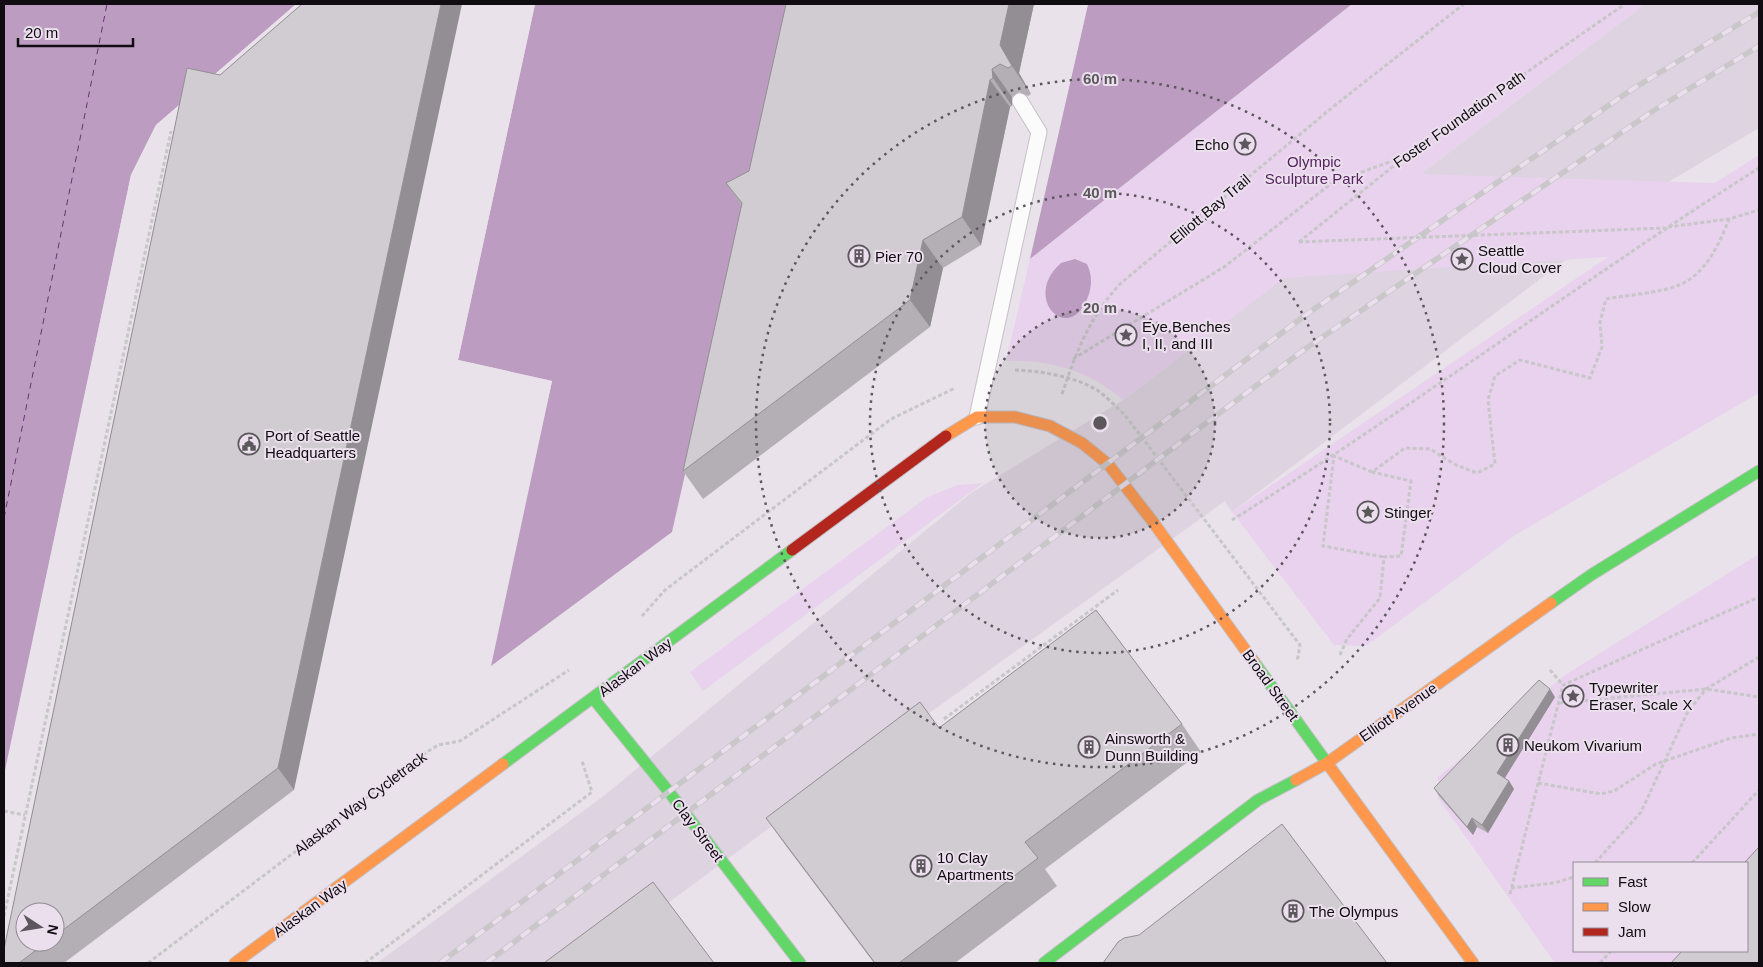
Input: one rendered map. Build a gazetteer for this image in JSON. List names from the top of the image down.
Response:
{
  "streets": {
    "main road": [
      "Alaskan Way",
      "Broad Street",
      "Elliott Avenue",
      "Clay Street"
    ],
    "path": ["Foster Foundation Path", "Elliott Bay Trail", "Alaskan Way Cycletrack"]
  },
  "crossings": [
    ["Alaskan Way", "Broad Street"],
    ["Alaskan Way", "Clay Street"],
    ["Broad Street", "Elliott Avenue"]
  ],
  "parks": ["Olympic Sculpture Park"],
  "places": {
    "place": [
      "Echo",
      "Seattle Cloud Cover",
      "Eye Benches I, II, and III",
      "Stinger",
      "Typewriter Eraser, Scale X"
    ],
    "building": [
      "Pier 70",
      "Neukom Vivarium",
      "Ainsworth & Dunn Building",
      "10 Clay Apartments",
      "The Olympus"
    ],
    "public building": ["Port of Seattle Headquarters"]
  },
  "legend": ["Fast", "Slow", "Jam"],
  "scale_bar": "20 m",
  "north": "right",
  "rings": ["60 m", "40 m", "20 m"]
}
